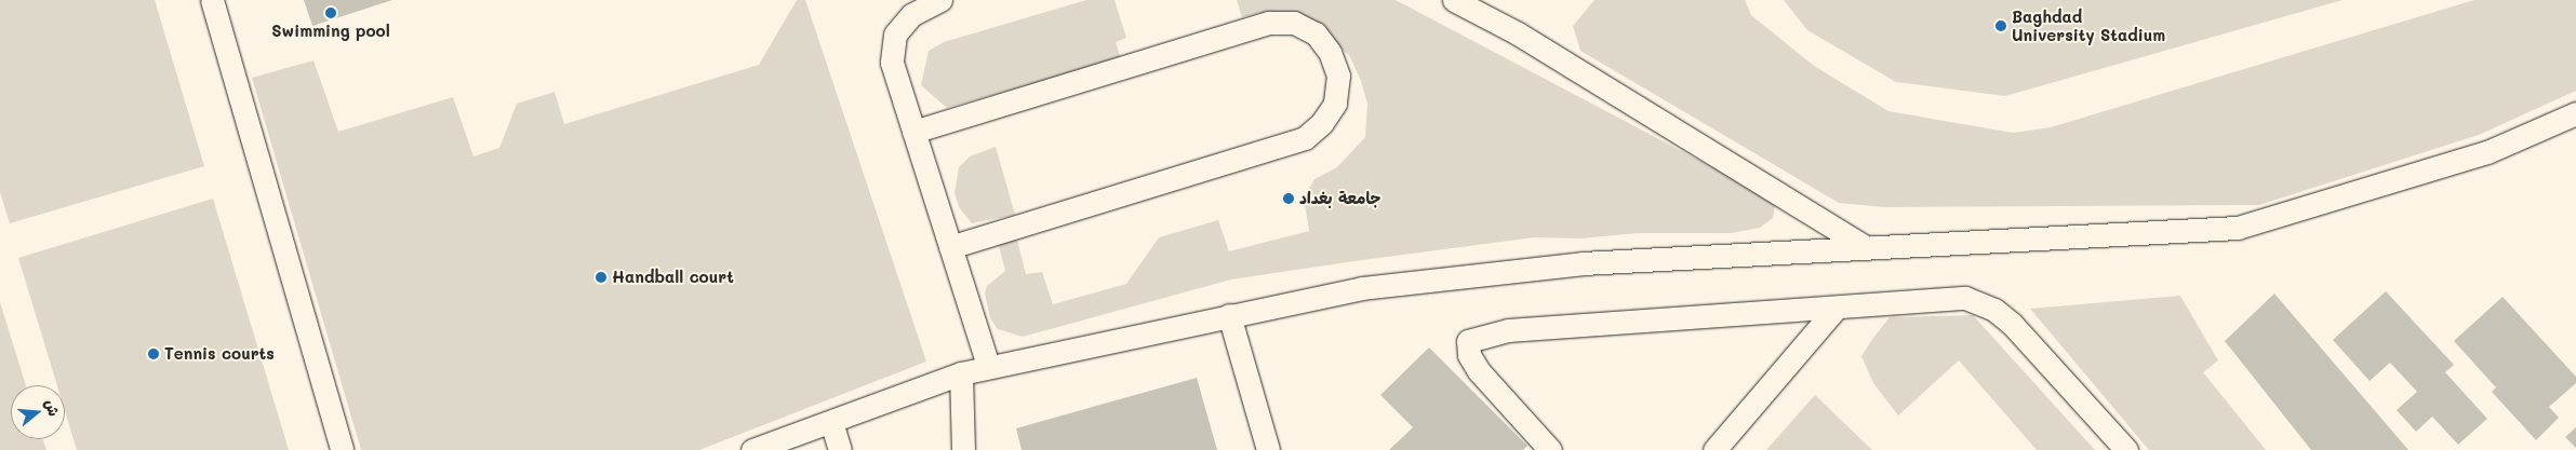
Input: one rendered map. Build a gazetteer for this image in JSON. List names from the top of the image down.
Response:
{
  "places": [
    "Swimming pool",
    "Baghdad University Stadium",
    "جامعة بغداد",
    "Handball court",
    "Tennis courts"
  ],
  "north": "right"
}
